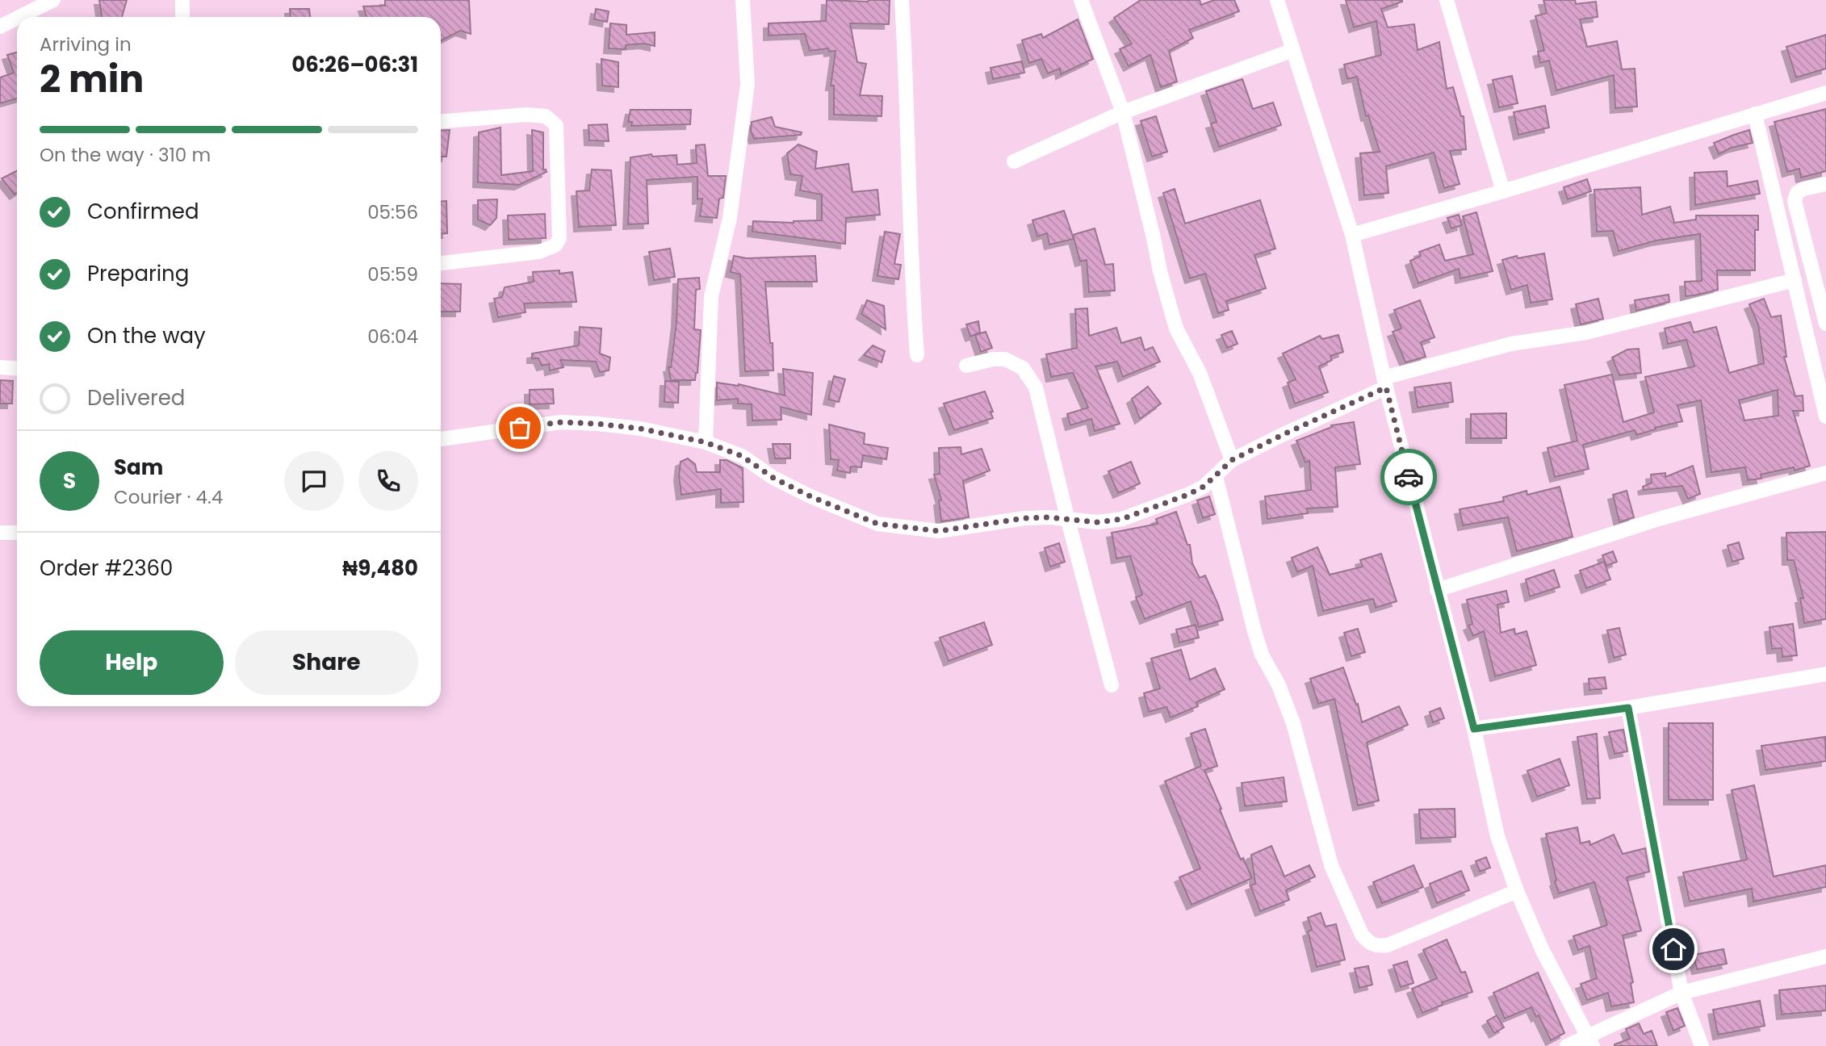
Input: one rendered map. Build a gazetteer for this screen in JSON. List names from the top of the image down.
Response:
{
  "page": {
    "heading": ["2 min", "Arriving in", "06:26–06:31"],
    "panel": [
      "Sam",
      "Courier · 4.4",
      "Order #2360",
      "₦9,480"
    ],
    "bar": "On the way · 310 m",
    "list": [
      ["Confirmed", "05:56"],
      ["Preparing", "05:59"],
      ["On the way", "06:04"],
      "Delivered"
    ],
    "round": "S",
    "buttons": ["Help", "Share"]
  }
}
